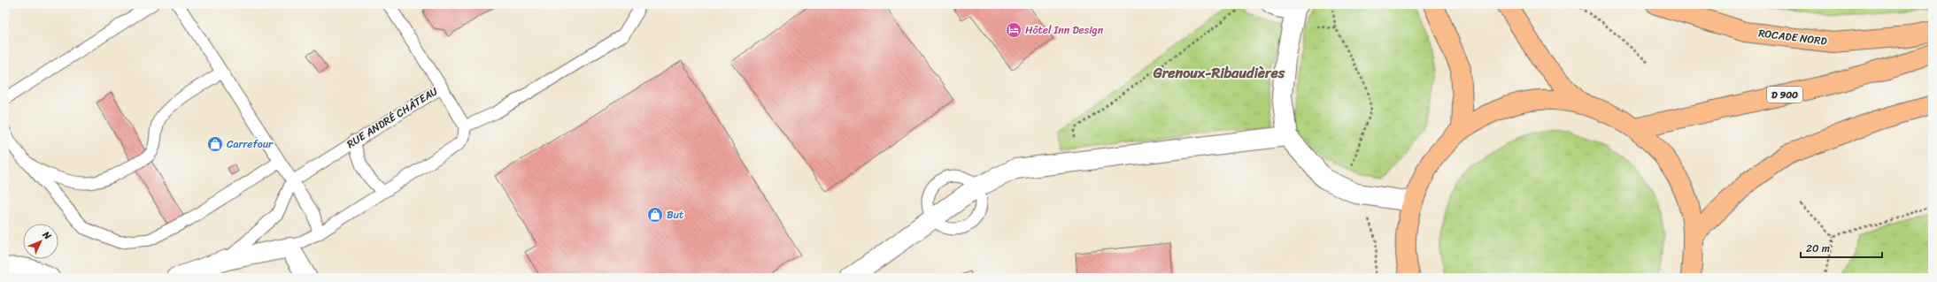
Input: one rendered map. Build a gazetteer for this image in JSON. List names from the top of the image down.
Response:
{
  "streets": {
    "main road": ["ROCADE NORD", "D 900"],
    "lane": ["RUE ANDRÉ CHÂTEAU"]
  },
  "districts": ["Grenoux-Ribaudières"],
  "places": {
    "hotel": ["Hôtel Inn Design"],
    "shop": ["Carrefour", "But"]
  },
  "scale_bar": "20 m",
  "north": "top right"
}
